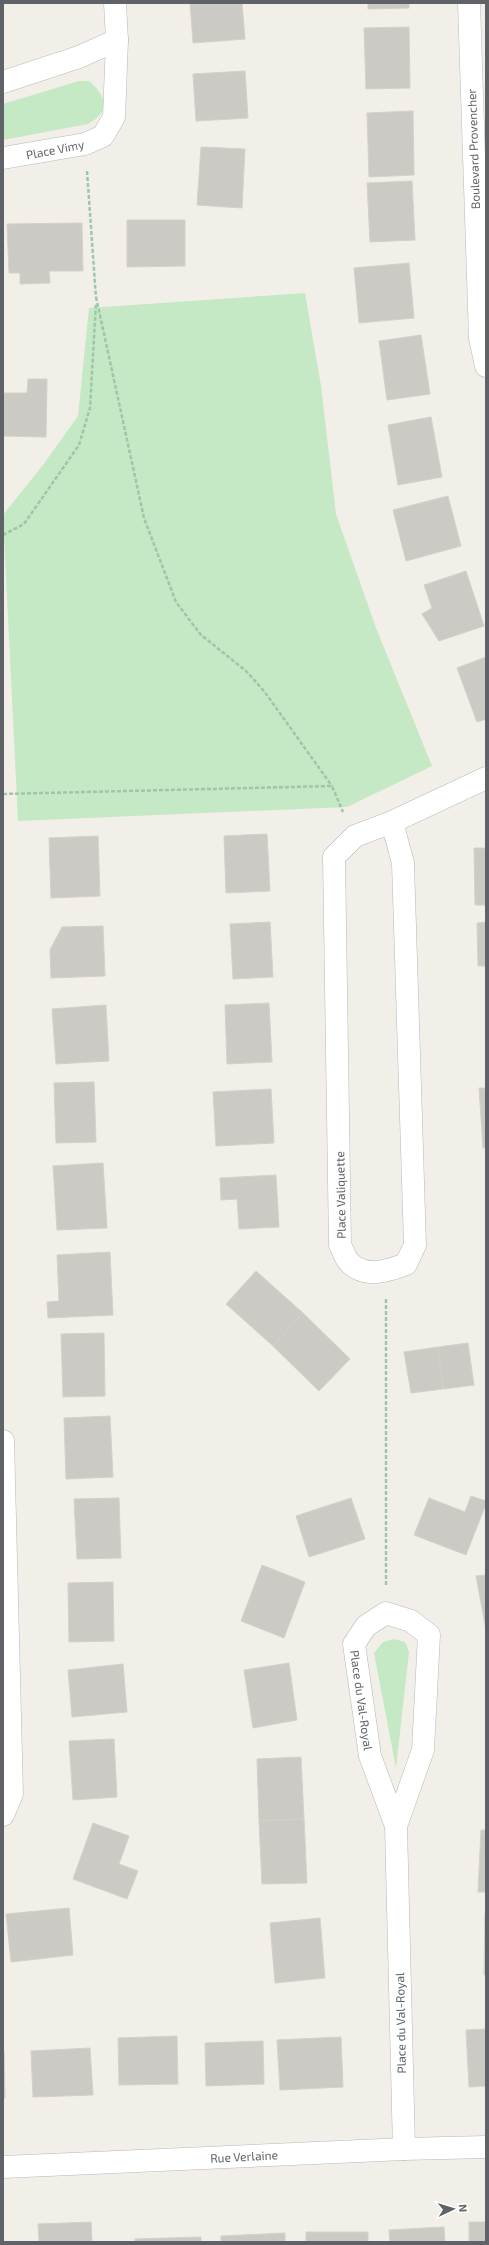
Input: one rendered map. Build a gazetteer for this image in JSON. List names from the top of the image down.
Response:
{
  "streets": {
    "street": [
      "Place Vimy",
      "Boulevard Provencher",
      "Place Valiquette",
      "Place du Val-Royal",
      "Rue Verlaine"
    ]
  },
  "crossings": [
    ["Place du Val-Royal", "Rue Verlaine"]
  ],
  "north": "right"
}
